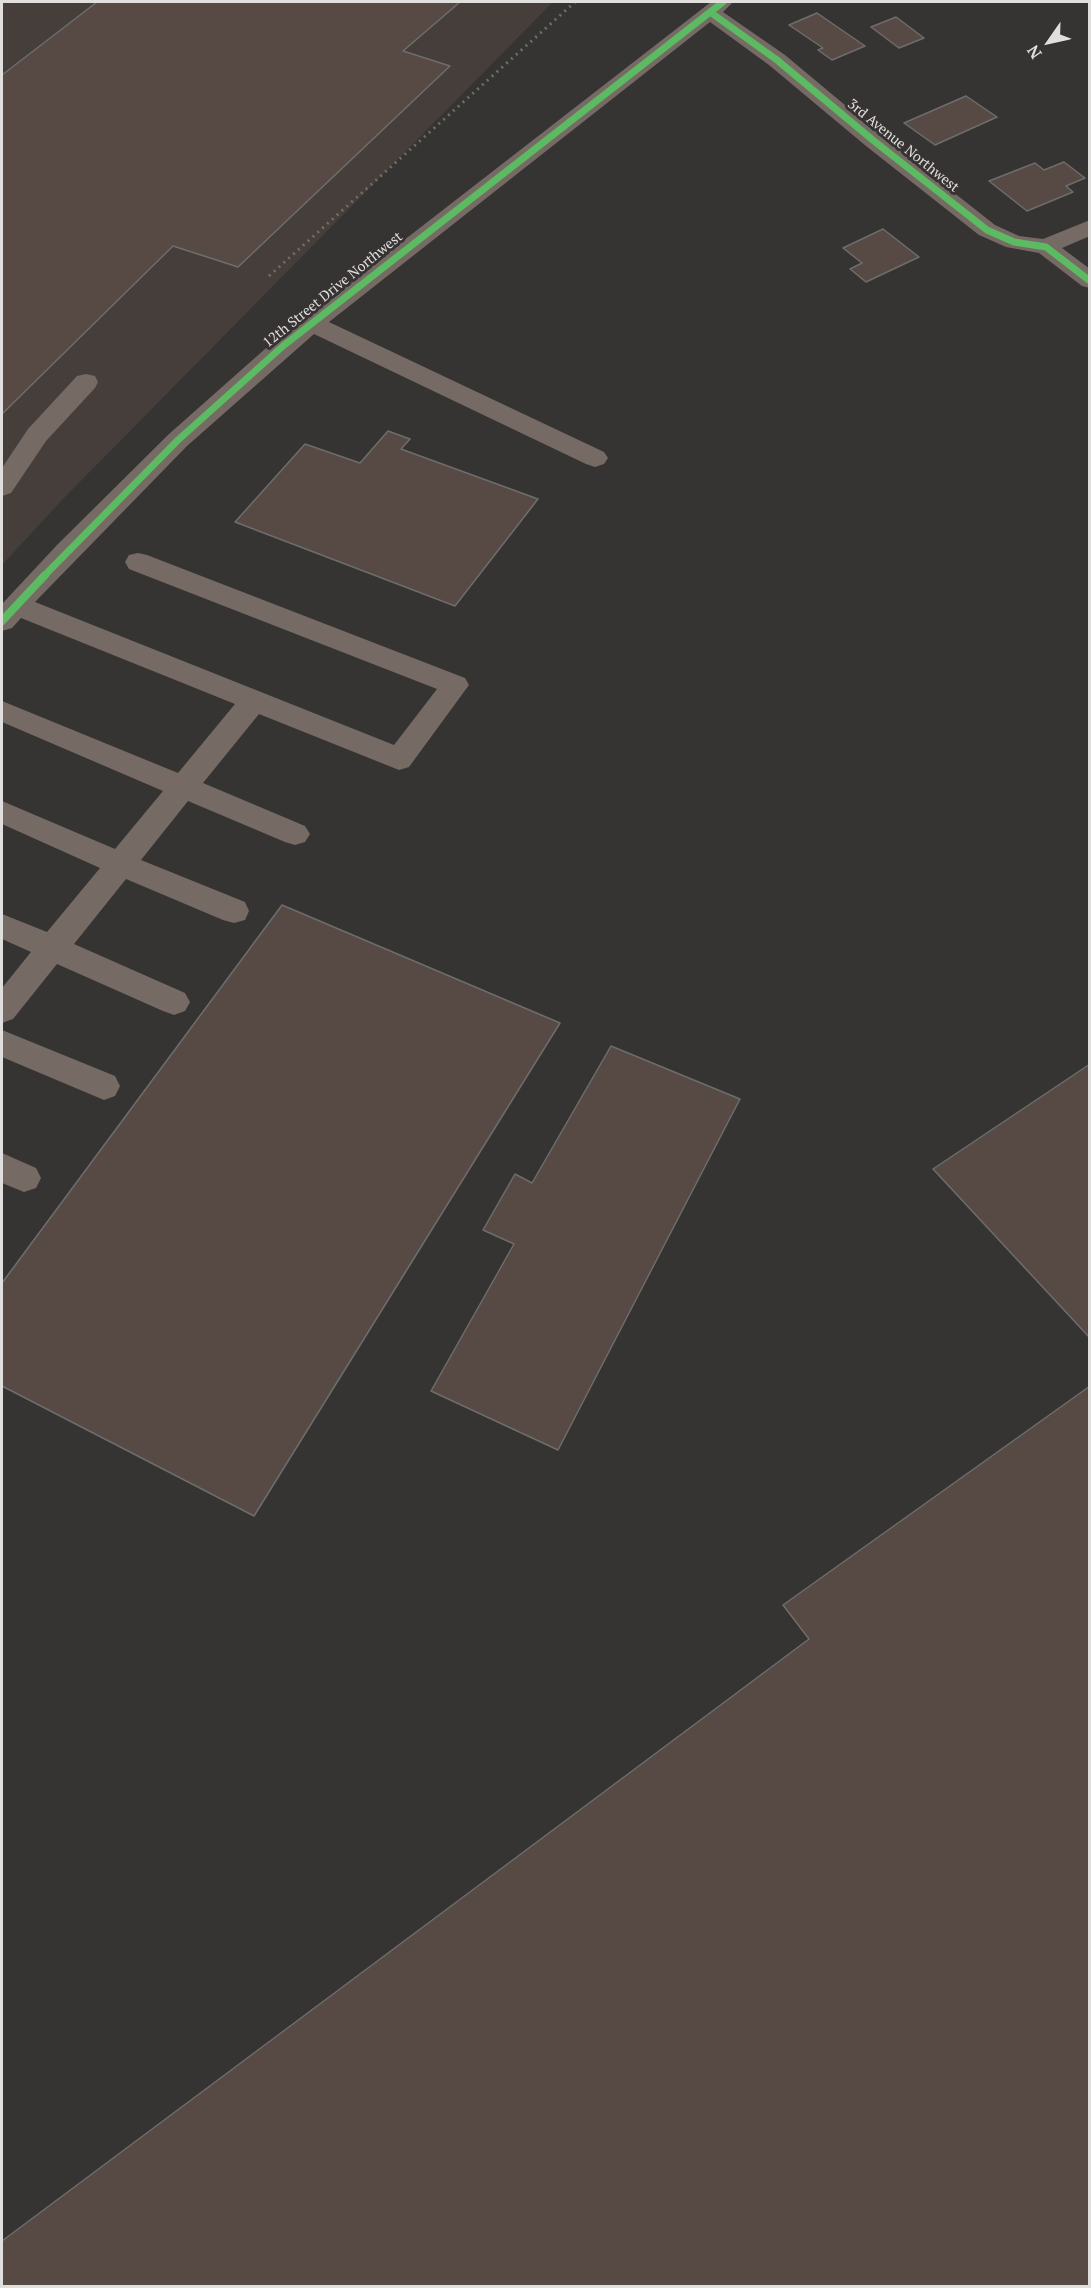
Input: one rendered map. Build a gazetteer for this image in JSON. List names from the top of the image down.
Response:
{
  "streets": {
    "street": ["3rd Avenue Northwest", "12th Street Drive Northwest"]
  },
  "crossings": [
    ["3rd Avenue Northwest", "12th Street Drive Northwest"]
  ],
  "north": "bottom left"
}
